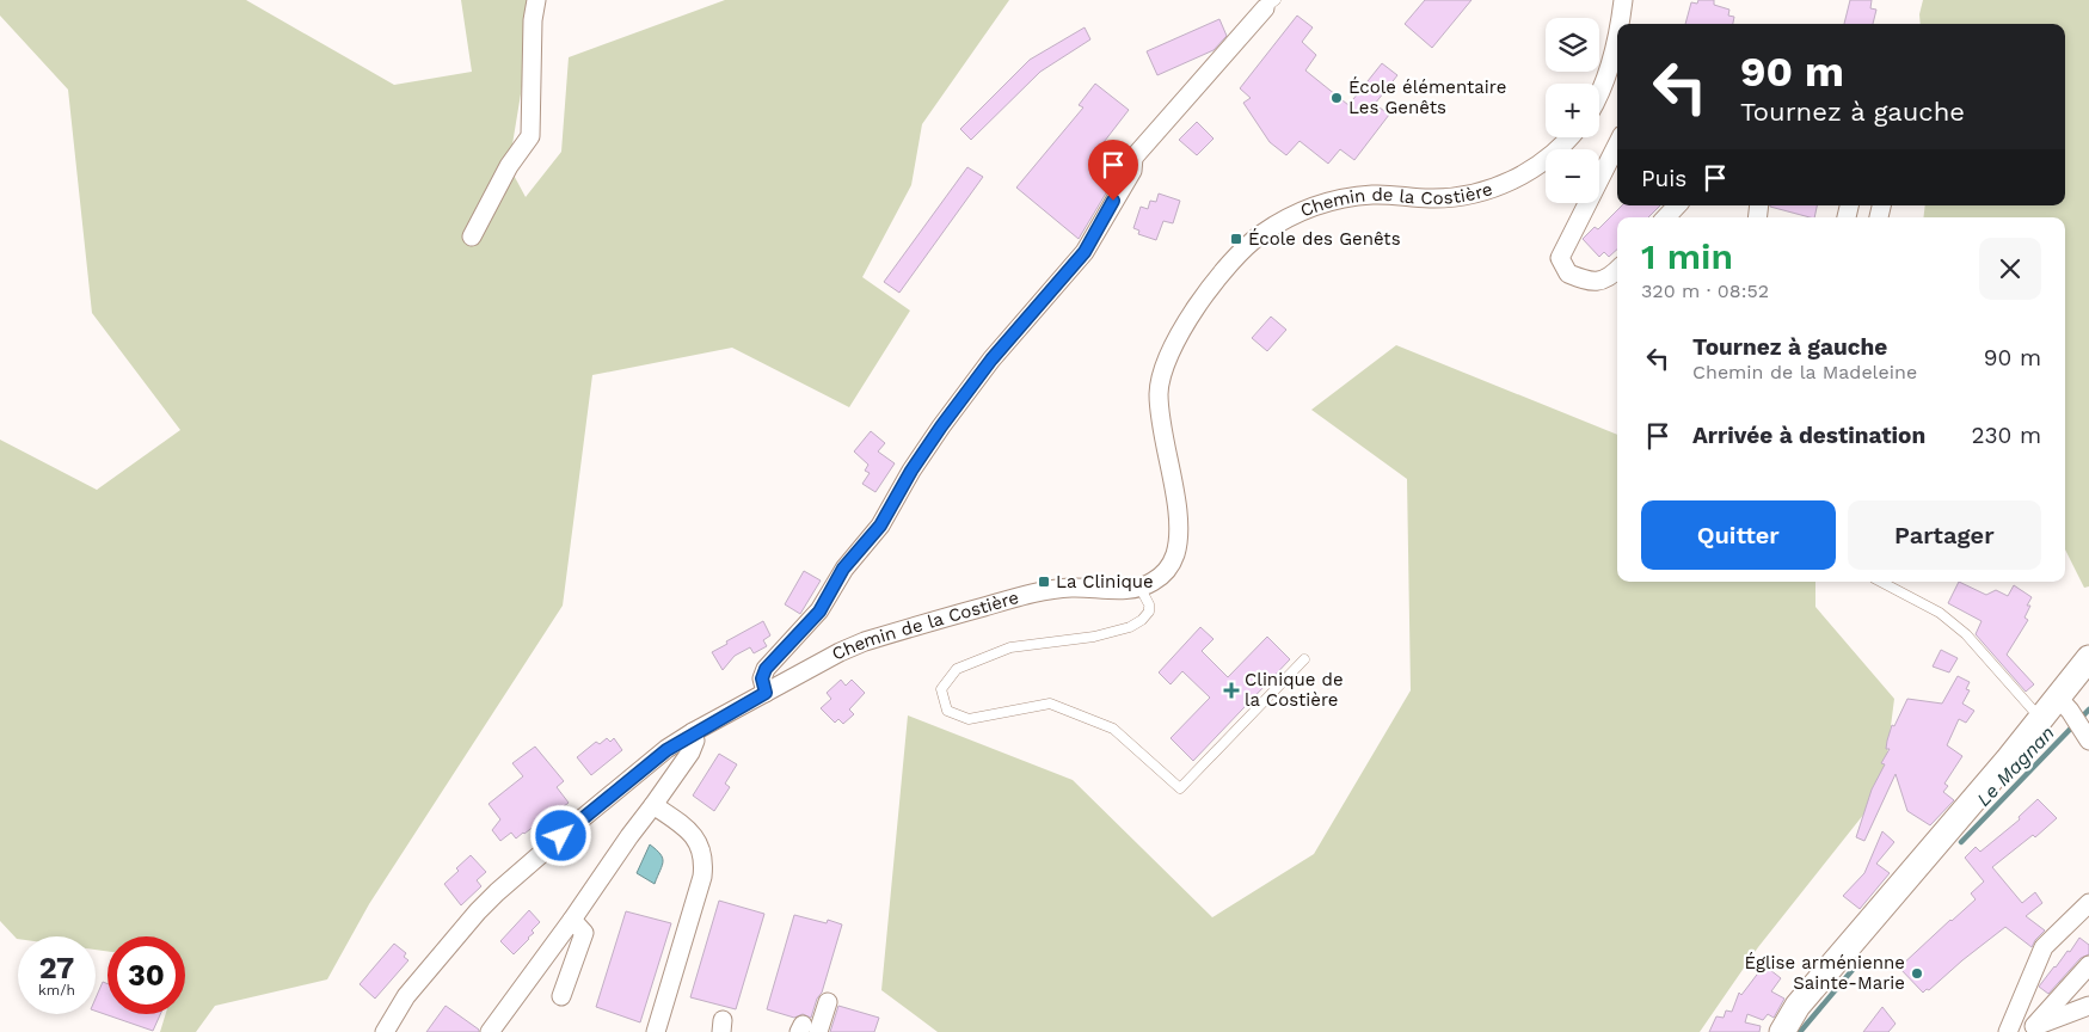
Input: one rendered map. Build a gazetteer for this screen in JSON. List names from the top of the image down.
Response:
{
  "streets": {
    "street": ["Chemin de la Costière"]
  },
  "water": ["Le Magnan"],
  "places": {
    "other": ["École élémentaire Les Genêts", "Église arménienne Sainte-Marie"],
    "transit": ["École des Genêts", "La Clinique"],
    "health": ["Clinique de la Costière"]
  },
  "page": {
    "map_buttons": ["+", "−"],
    "turn": ["90 m", "Tournez à gauche"],
    "then": "Puis",
    "heading": ["1 min", "320 m · 08:52"],
    "list": [
      {
        "name": "Tournez à gauche",
        "note": "Chemin de la Madeleine",
        "value": "90 m"
      },
      {
        "name": "Arrivée à destination",
        "value": "230 m"
      }
    ],
    "buttons": ["Quitter", "Partager"],
    "speed": "27 km/h",
    "limit": "30"
  }
}
